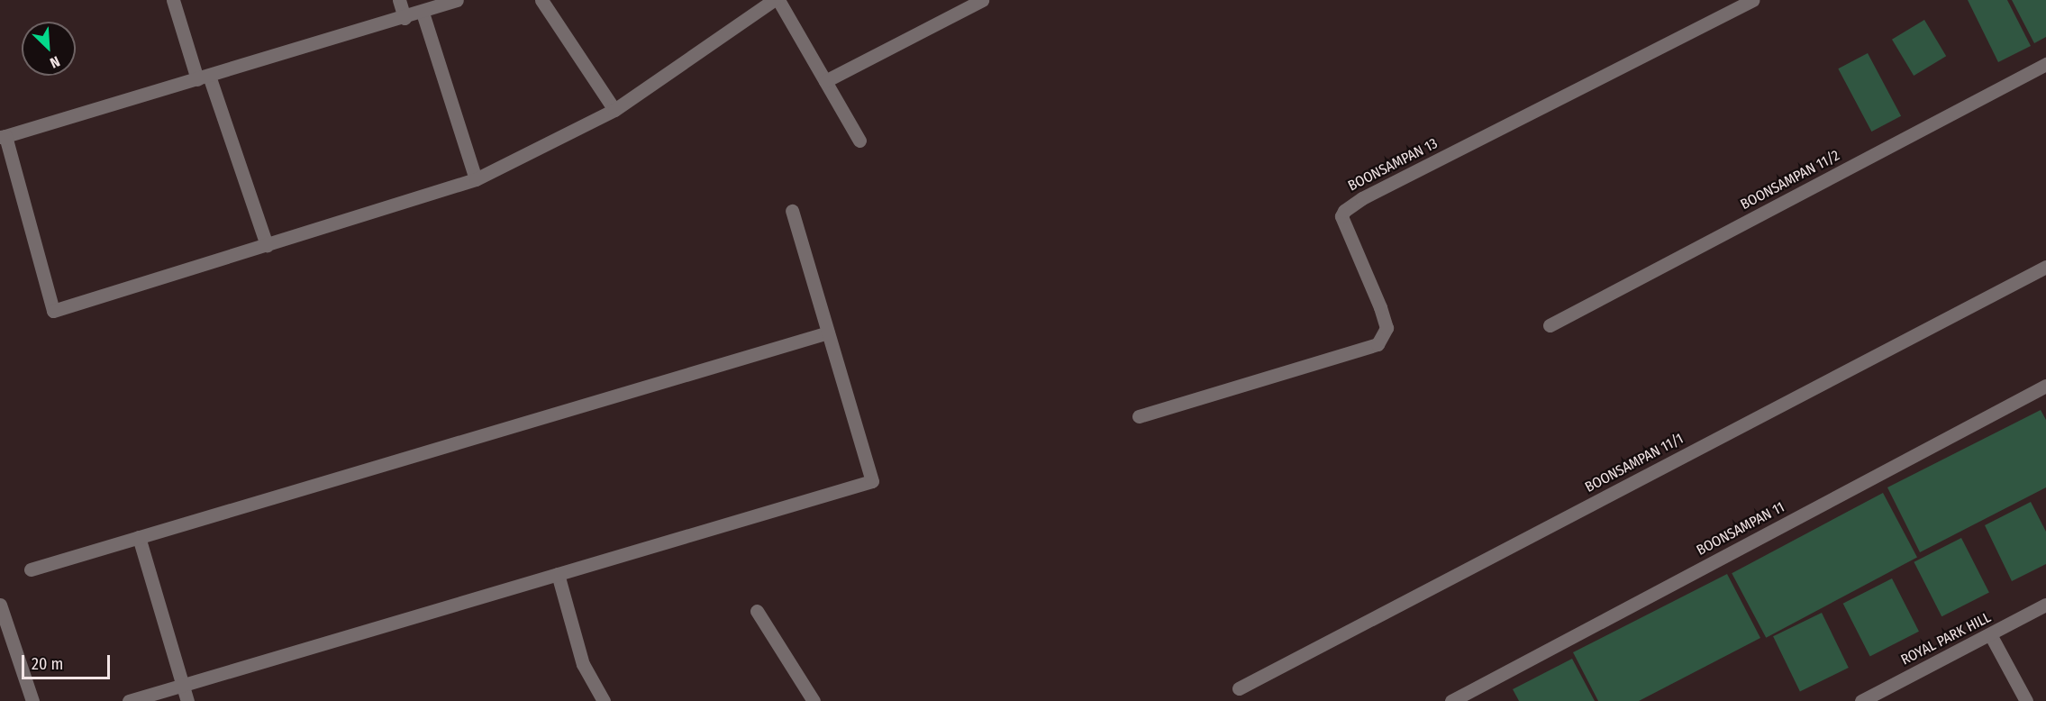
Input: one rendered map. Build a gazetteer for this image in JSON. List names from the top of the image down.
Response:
{
  "streets": {
    "street": [
      "BOONSAMPAN 13",
      "BOONSAMPAN 11/2",
      "BOONSAMPAN 11/1",
      "BOONSAMPAN 11",
      "ROYAL PARK HILL"
    ]
  },
  "scale_bar": "20 m",
  "north": "bottom right"
}
